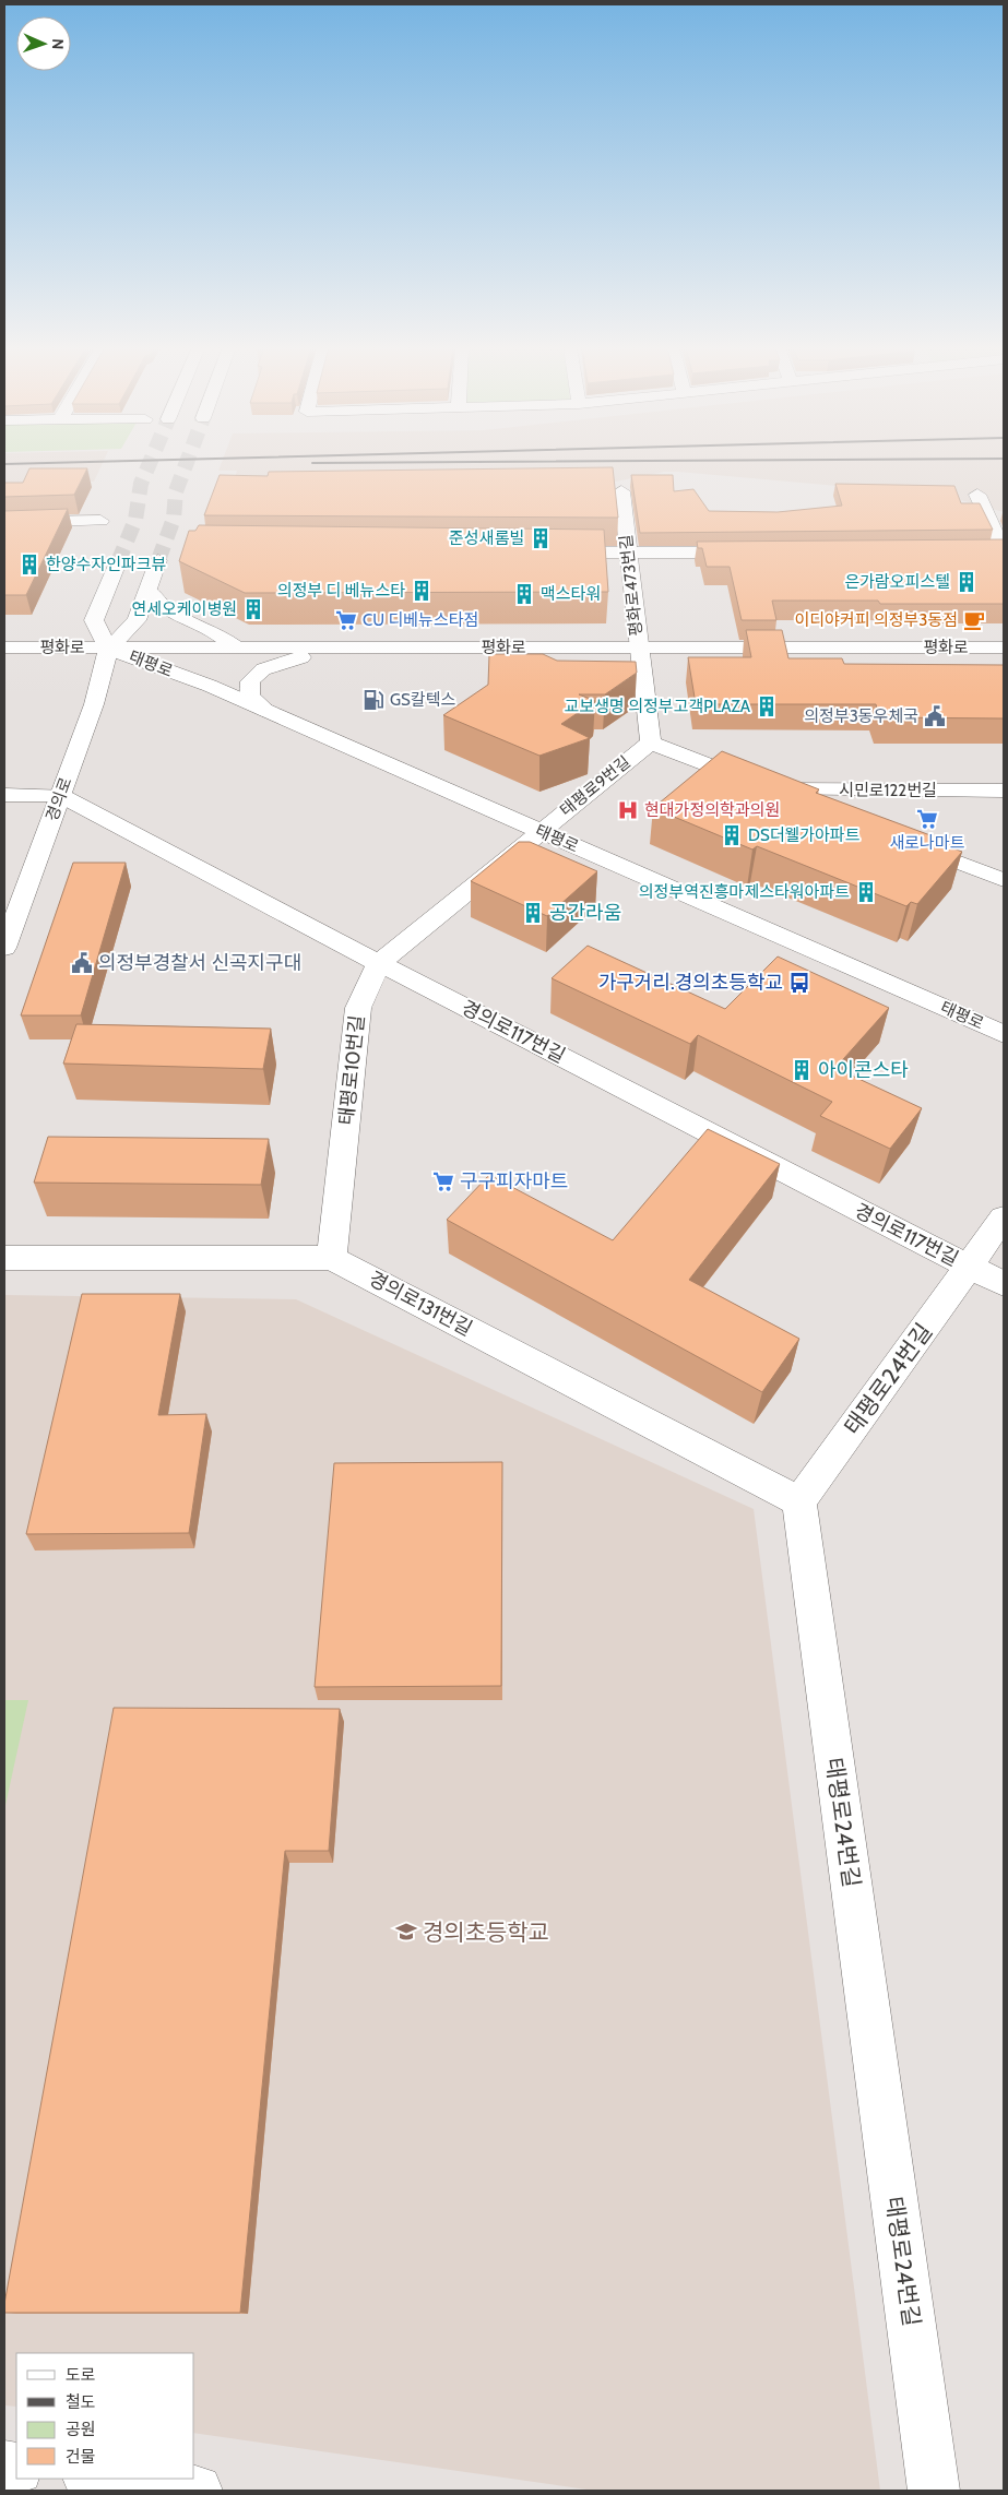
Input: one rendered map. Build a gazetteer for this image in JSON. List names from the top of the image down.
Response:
{
  "streets": {
    "street": [
      "평화로473번길",
      "평화로",
      "태평로",
      "태평로9번길",
      "시민로122번길",
      "경의로",
      "경의로117번길",
      "태평로10번길",
      "경의로131번길",
      "태평로24번길"
    ]
  },
  "crossings": [
    ["평화로473번길", "평화로"],
    ["평화로473번길", "태평로9번길"],
    ["평화로", "태평로"],
    ["평화로", "경의로"],
    ["태평로", "태평로9번길"],
    ["태평로", "경의로"],
    ["태평로", "태평로10번길"],
    ["태평로9번길", "태평로10번길"],
    ["경의로", "경의로117번길"],
    ["경의로117번길", "태평로10번길"],
    ["경의로117번길", "태평로24번길"],
    ["태평로10번길", "경의로131번길"],
    ["경의로131번길", "태평로24번길"]
  ],
  "places": {
    "building": [
      "준성새롬빌",
      "한양수자인파크뷰",
      "은가람오피스텔",
      "의정부 디 베뉴스타",
      "맥스타워",
      "연세오케이병원",
      "교보생명 의정부고객PLAZA",
      "DS더웰가아파트",
      "의정부역진흥마제스타워아파트",
      "공간라움",
      "아이콘스타"
    ],
    "supermarket": ["CU 디베뉴스타점", "새로나마트", "구구피자마트"],
    "cafe": ["이디야커피 의정부3동점"],
    "fuel station": ["GS칼텍스"],
    "public building": ["의정부3동우체국", "의정부경찰서 신곡지구대"],
    "hospital": ["현대가정의학과의원"],
    "bus stop": ["가구거리.경의초등학교"],
    "school or university": ["경의초등학교"]
  },
  "legend": [
    "도로",
    "철도",
    "공원",
    "건물"
  ],
  "north": "right"
}
